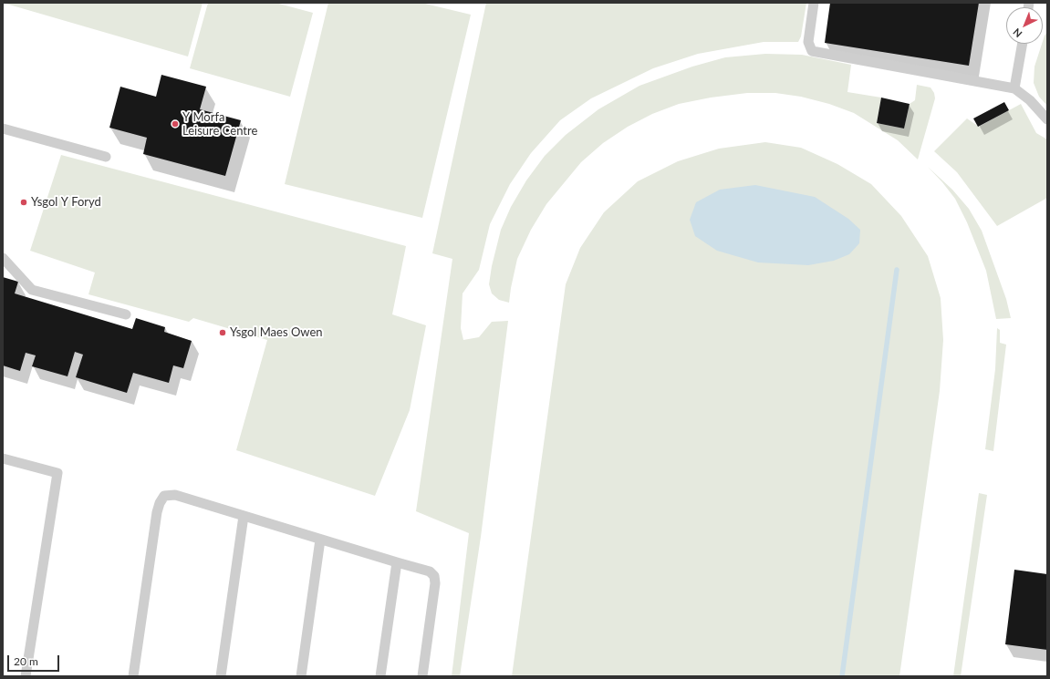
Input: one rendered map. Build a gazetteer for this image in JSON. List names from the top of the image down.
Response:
{
  "places": ["Y Morfa Leisure Centre", "Ysgol Y Foryd", "Ysgol Maes Owen"],
  "scale_bar": "20 m",
  "north": "bottom left"
}
